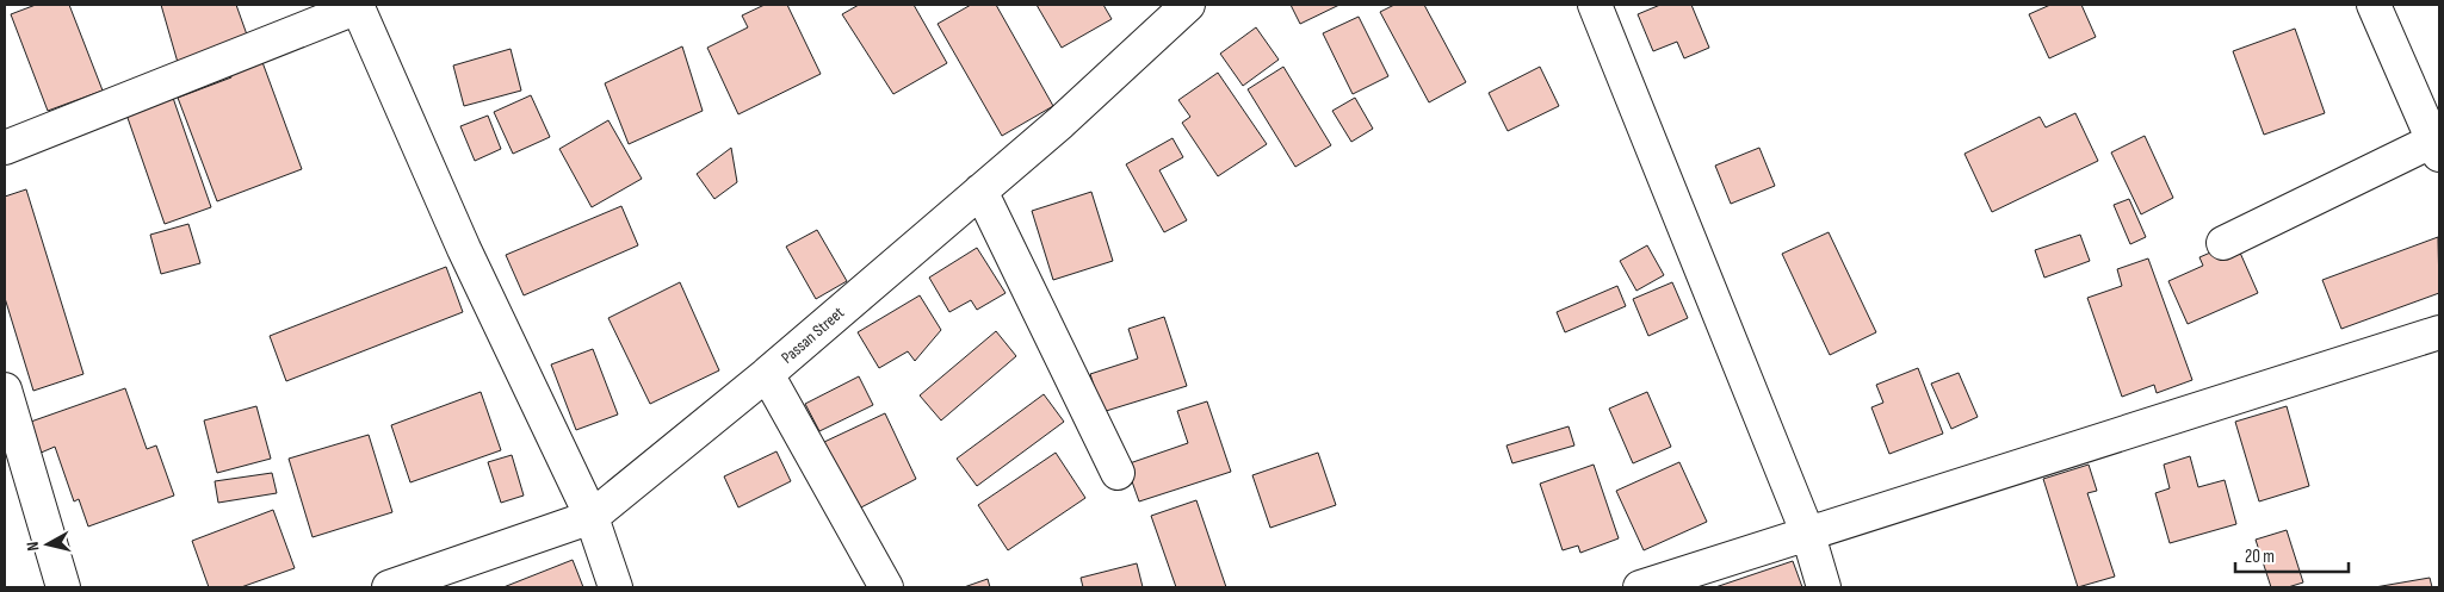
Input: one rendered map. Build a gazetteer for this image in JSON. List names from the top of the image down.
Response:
{
  "streets": {
    "street": ["Passan Street"]
  },
  "scale_bar": "20 m",
  "north": "left"
}
